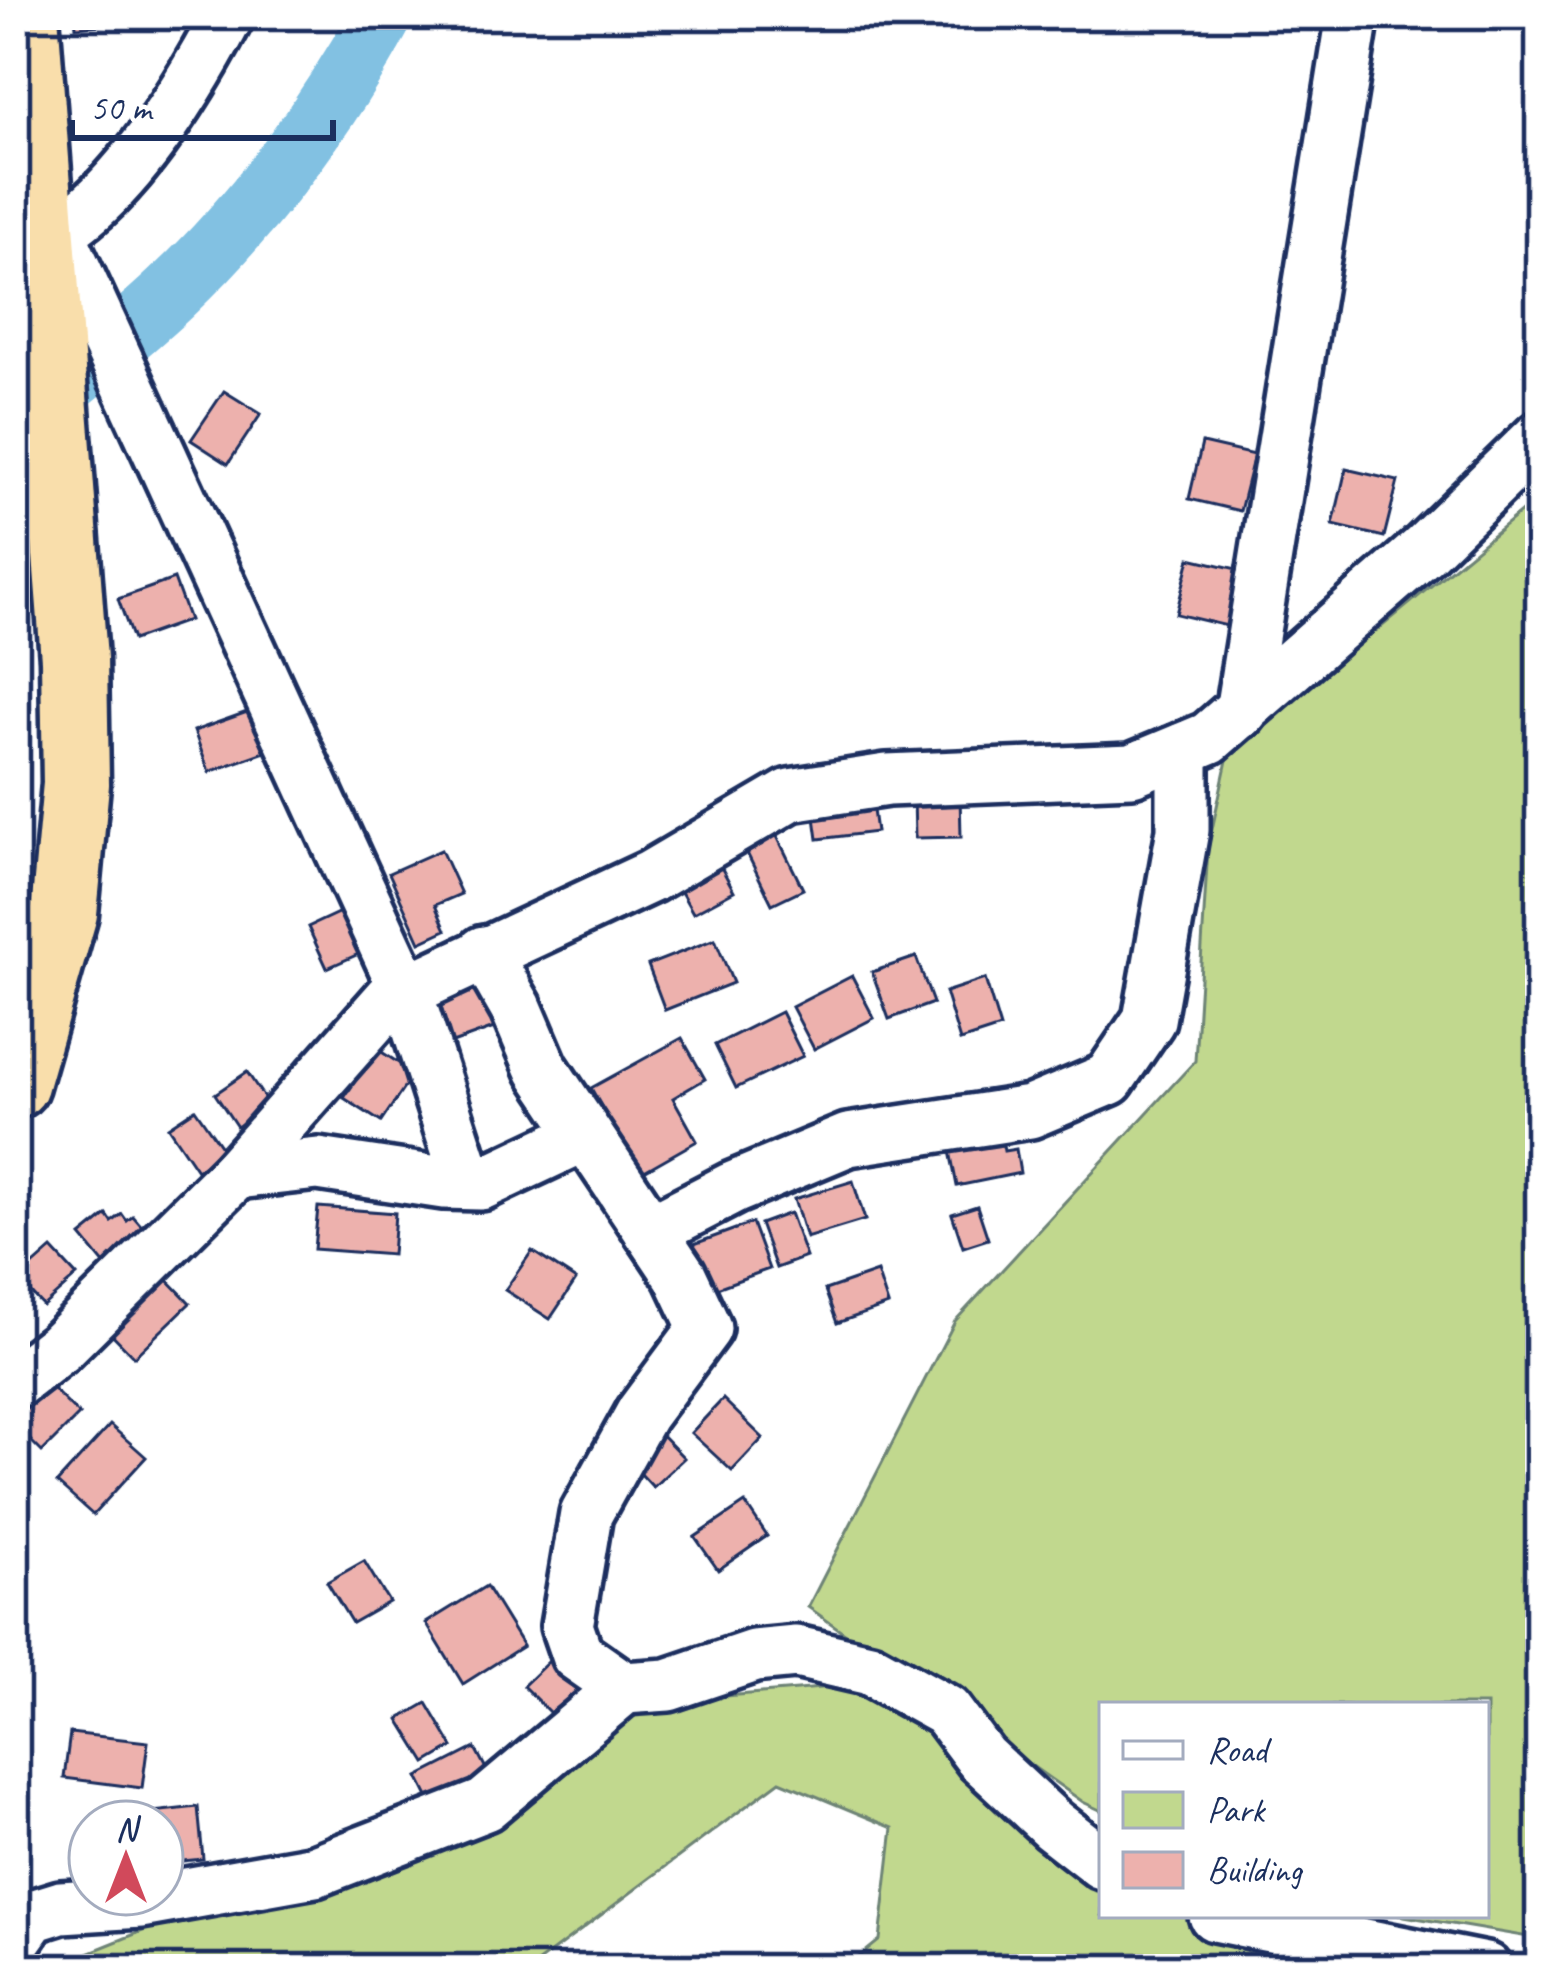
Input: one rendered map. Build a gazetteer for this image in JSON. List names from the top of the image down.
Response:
{
  "legend": ["Road", "Park", "Building"],
  "scale_bar": "50 m",
  "north": "top"
}
